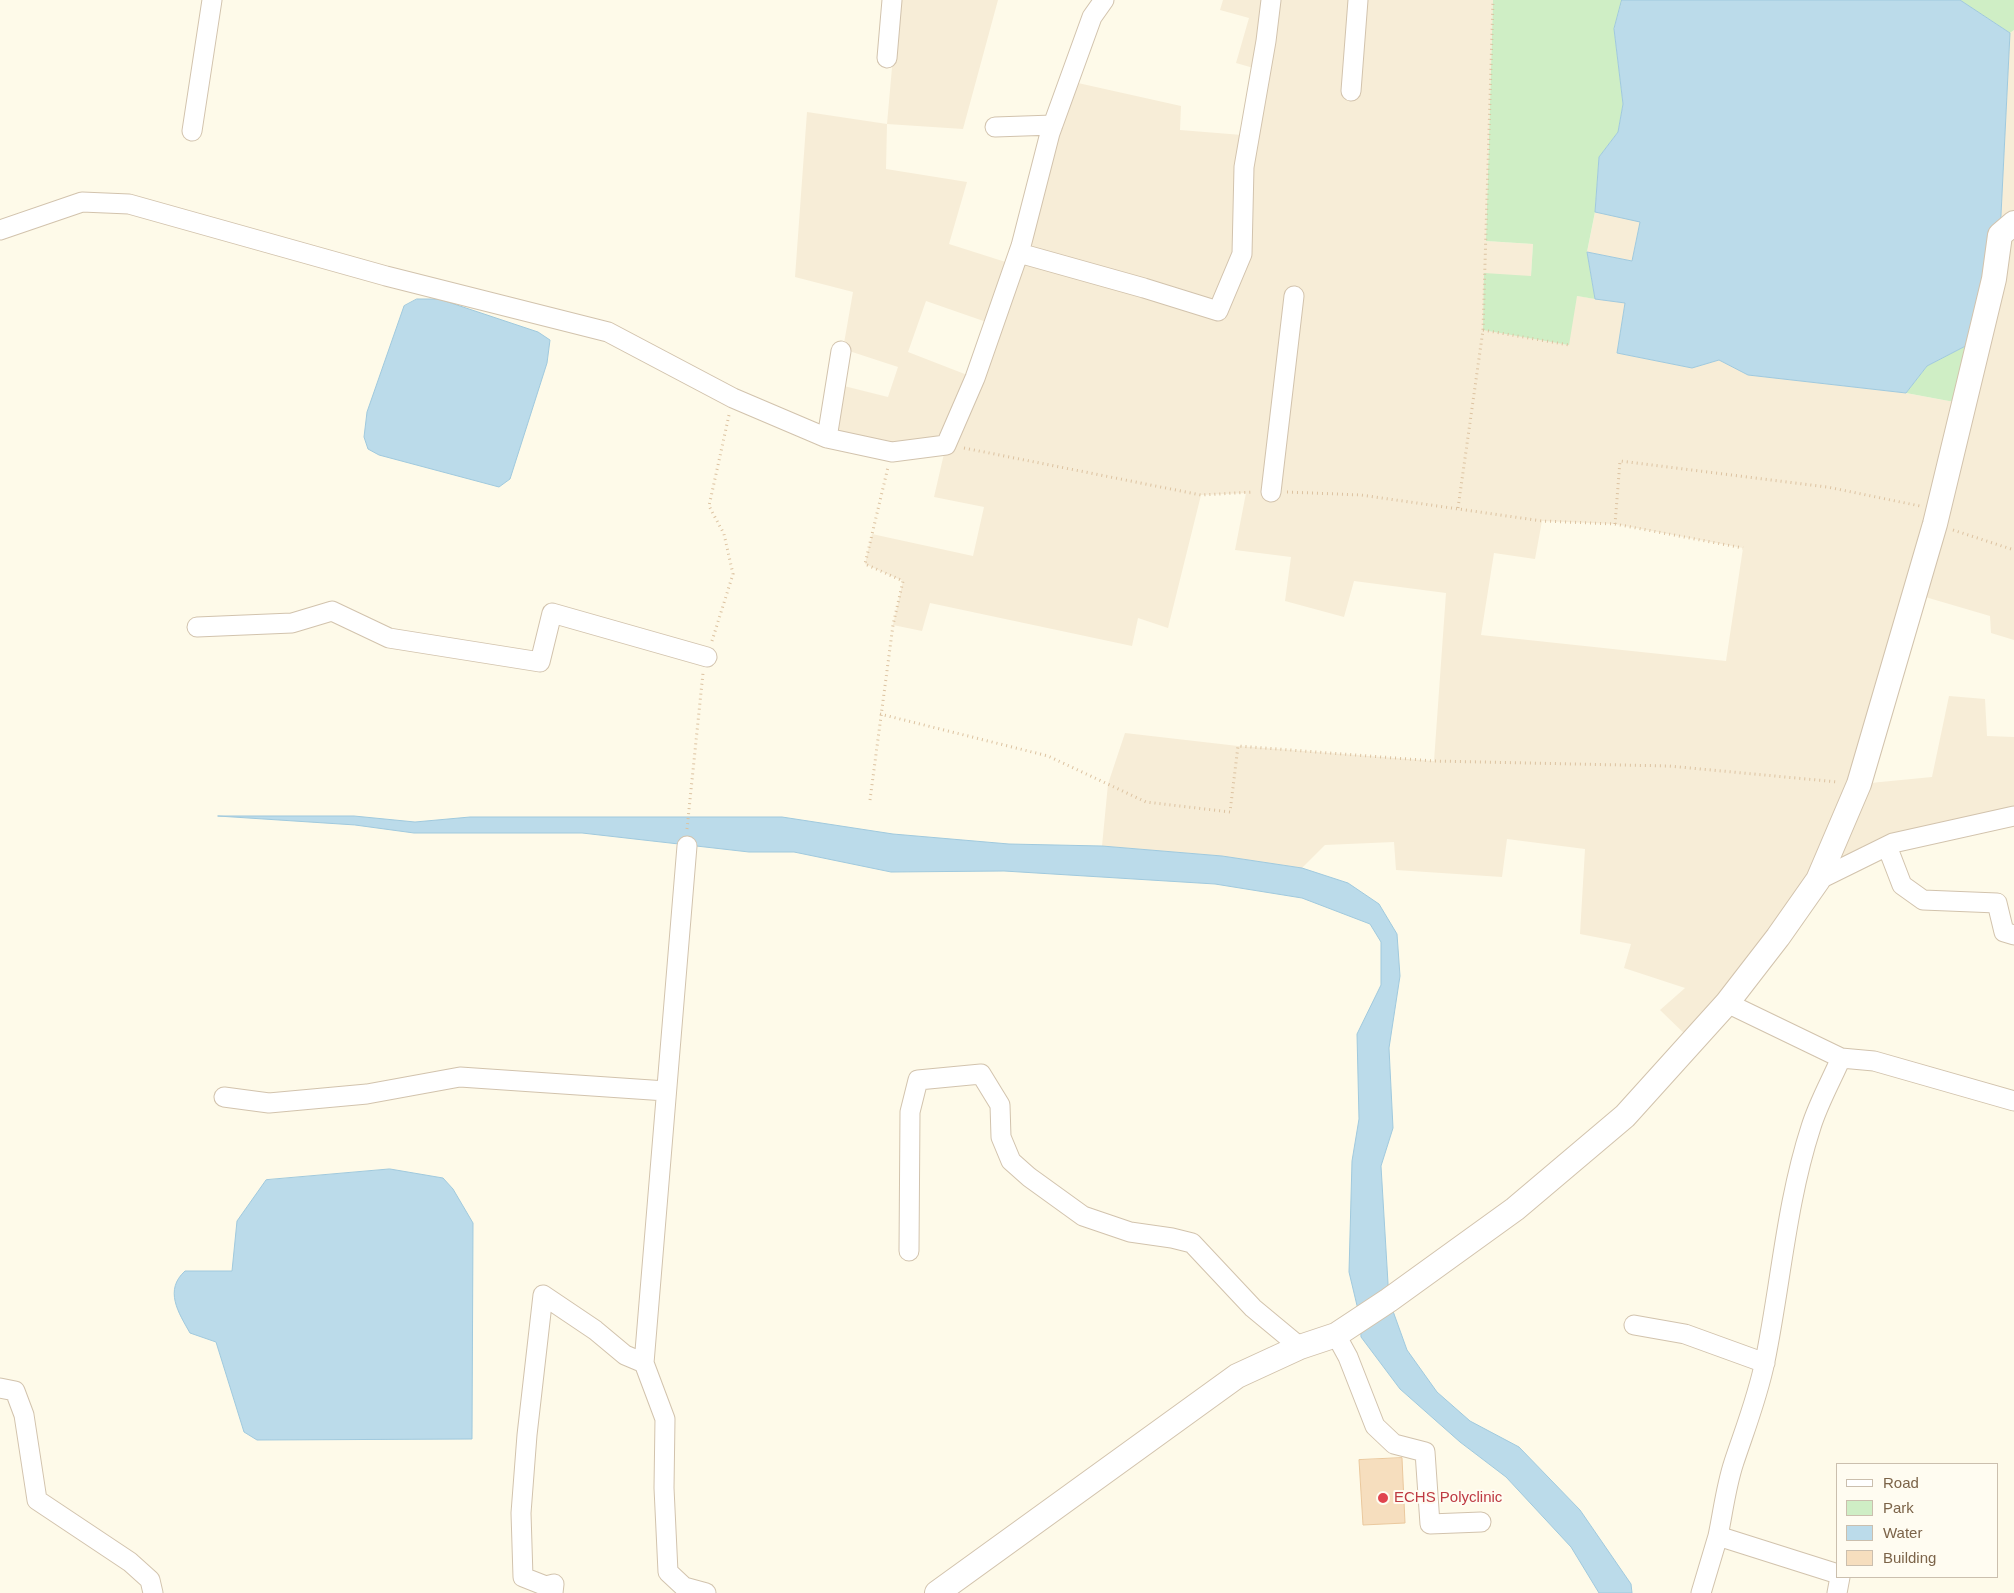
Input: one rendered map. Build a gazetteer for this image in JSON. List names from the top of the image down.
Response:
{
  "places": ["ECHS Polyclinic"],
  "legend": [
    "Road",
    "Park",
    "Water",
    "Building"
  ]
}
